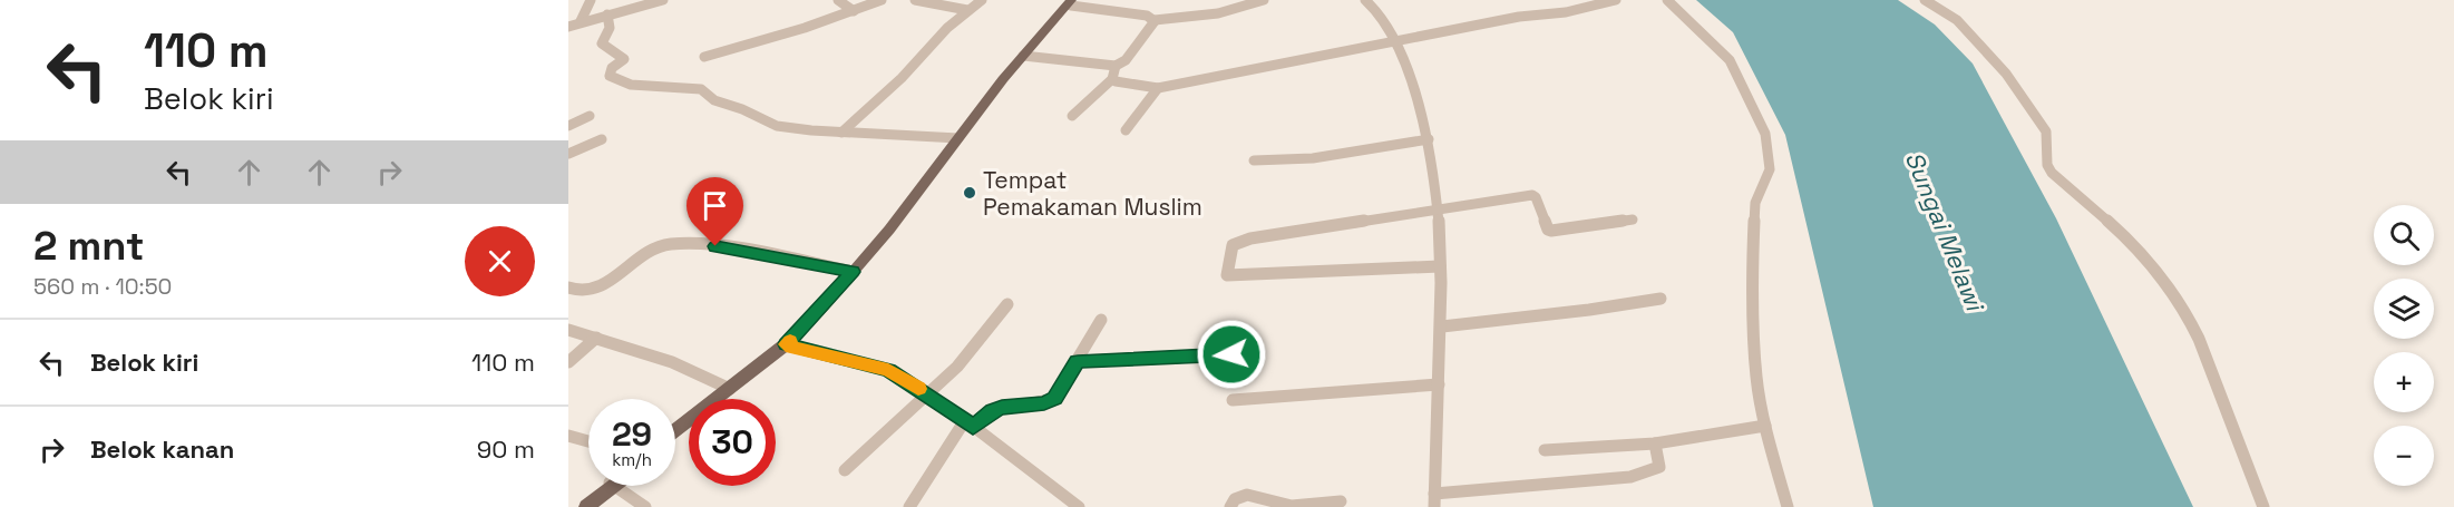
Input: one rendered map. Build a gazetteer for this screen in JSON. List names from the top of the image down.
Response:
{
  "water": ["Sungai Melawi"],
  "places": ["Tempat Pemakaman Muslim"],
  "page": {
    "turn": ["110 m", "Belok kiri"],
    "heading": ["2 mnt", "560 m · 10:50"],
    "map_buttons": ["+", "−"],
    "list": [
      {
        "name": "Belok kiri",
        "value": "110 m"
      },
      {
        "name": "Belok kanan",
        "value": "90 m"
      }
    ],
    "speed": "29 km/h",
    "limit": "30"
  }
}
